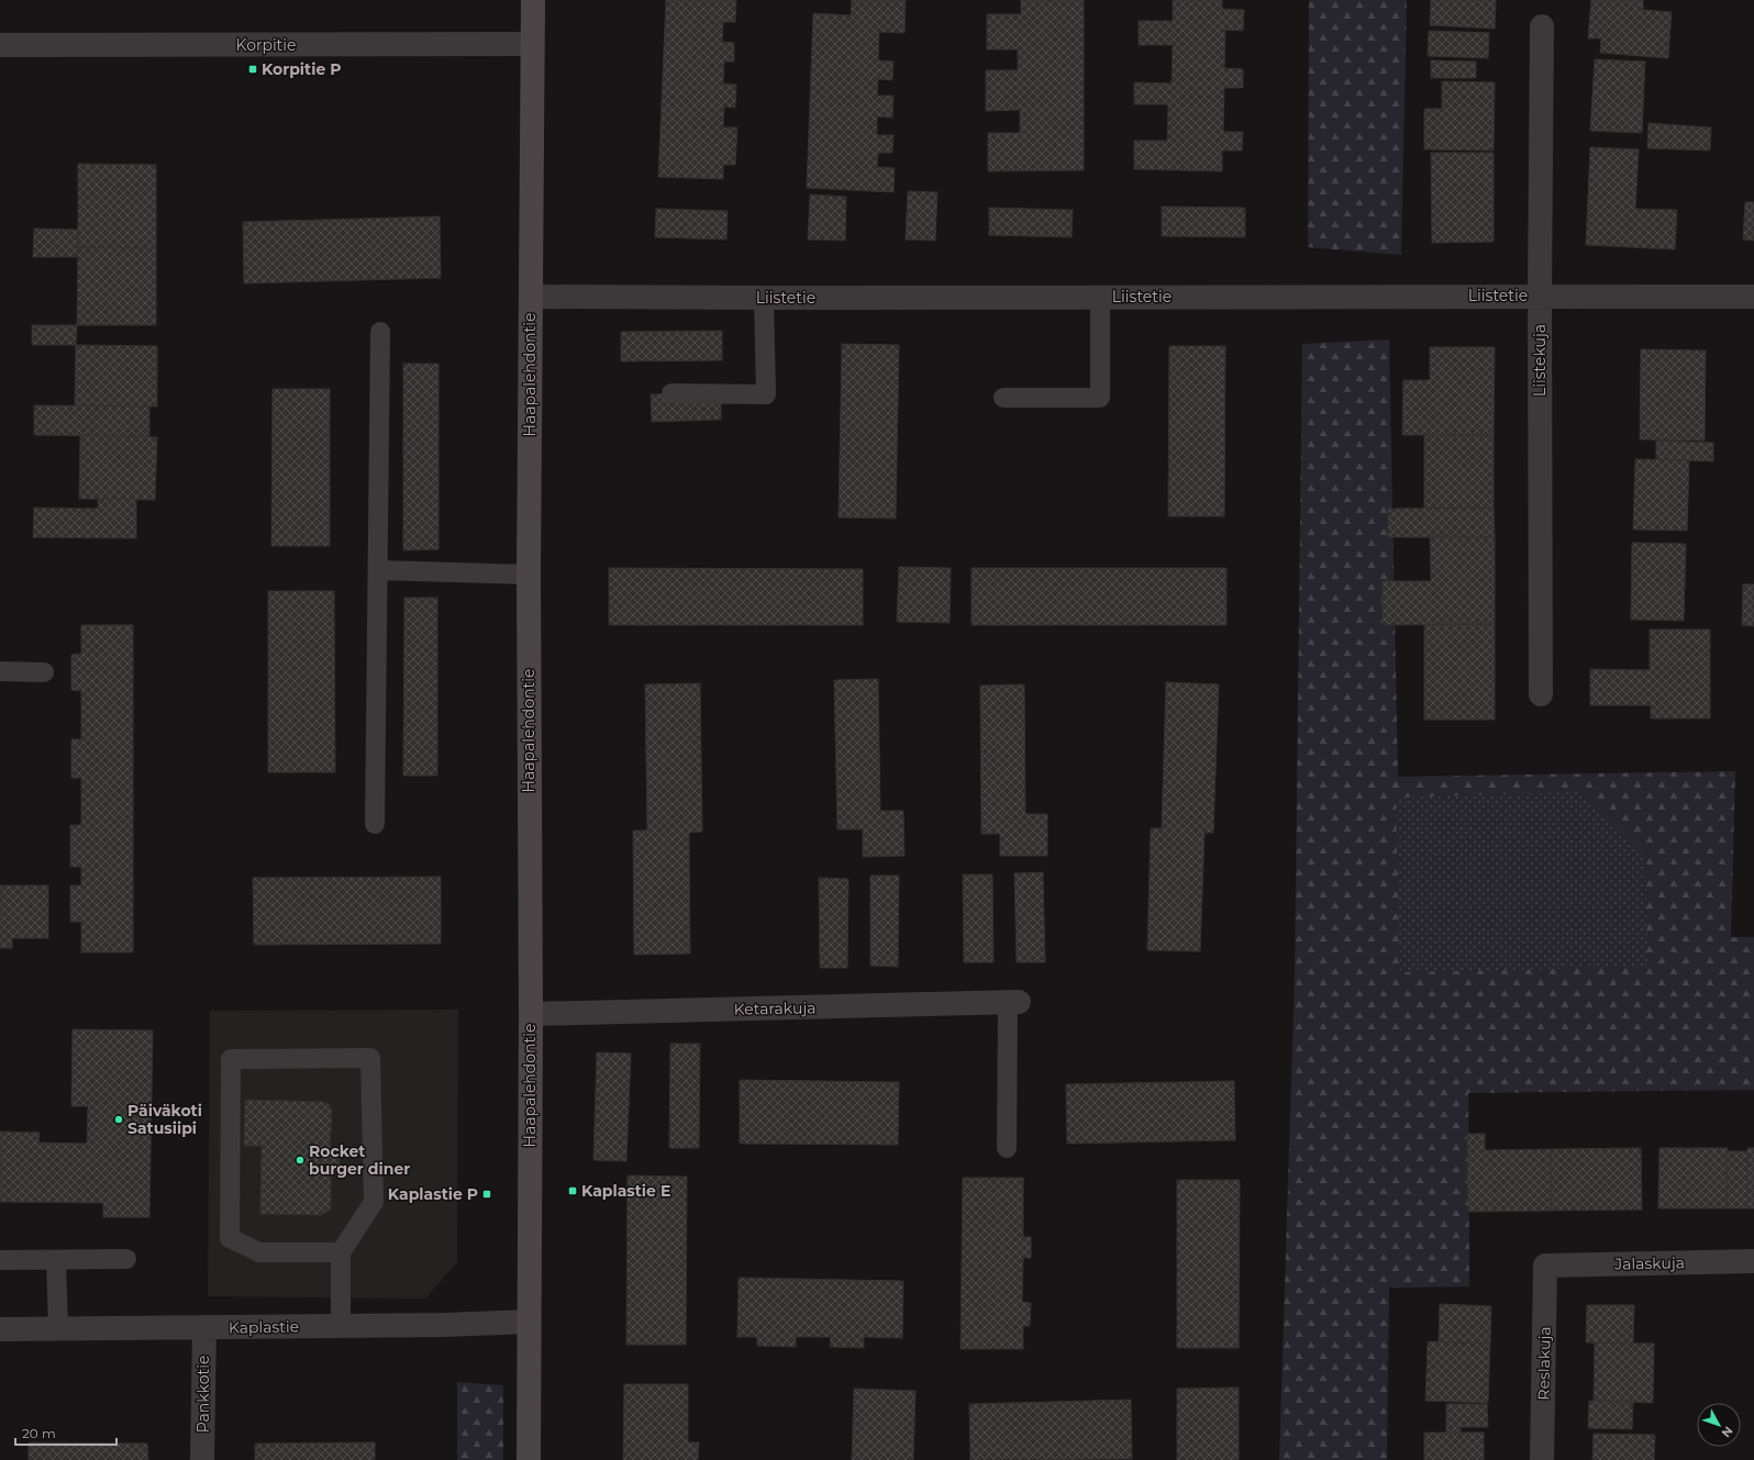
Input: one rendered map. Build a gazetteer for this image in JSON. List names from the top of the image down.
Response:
{
  "streets": {
    "street": [
      "Korpitie",
      "Liistetie",
      "Liistekuja",
      "Haapalehdontie",
      "Ketarakuja",
      "Jalaskuja",
      "Kaplastie",
      "Reslakuja",
      "Pankkotie"
    ]
  },
  "crossings": [
    ["Korpitie", "Haapalehdontie"],
    ["Liistetie", "Liistekuja"],
    ["Liistetie", "Haapalehdontie"],
    ["Haapalehdontie", "Ketarakuja"],
    ["Haapalehdontie", "Kaplastie"],
    ["Jalaskuja", "Reslakuja"],
    ["Kaplastie", "Pankkotie"]
  ],
  "places": {
    "transit": ["Korpitie P", "Kaplastie E", "Kaplastie P"],
    "other": ["Päiväkoti Satusiipi", "Rocket burger diner"]
  },
  "scale_bar": "20 m",
  "north": "bottom right"
}
